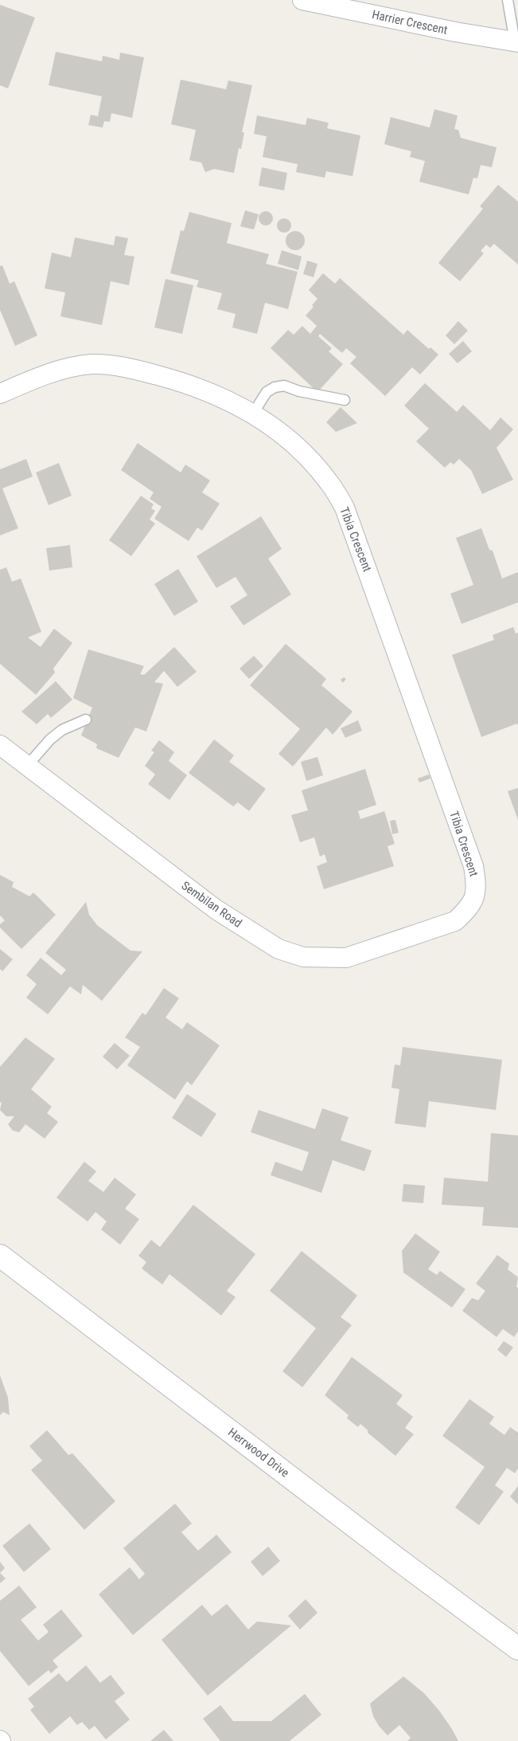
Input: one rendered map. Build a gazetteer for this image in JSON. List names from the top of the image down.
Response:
{
  "streets": {
    "street": [
      "Harrier Crescent",
      "Tibia Crescent",
      "Sembilan Road",
      "Herrwood Drive"
    ]
  },
  "crossings": [
    ["Tibia Crescent", "Sembilan Road"]
  ]
}
